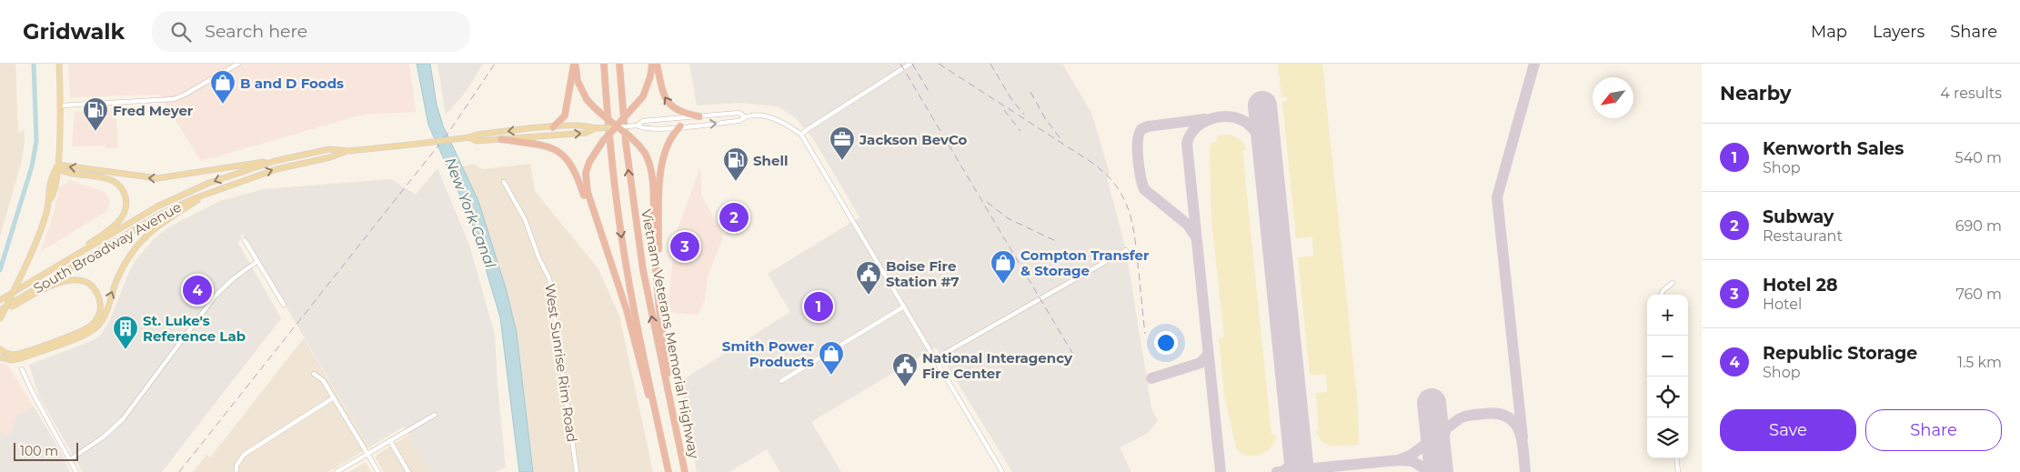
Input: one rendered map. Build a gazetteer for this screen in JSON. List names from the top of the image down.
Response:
{
  "streets": {
    "highway": ["Vietnam Veterans Memorial Highway"],
    "main road": ["South Broadway Avenue"],
    "street": ["West Sunrise Rim Road"]
  },
  "water": ["New York Canal"],
  "places": {
    "shop": ["B and D Foods", "Compton Transfer & Storage", "Smith Power Products"],
    "fuel station": ["Fred Meyer", "Shell"],
    "office": ["Jackson BevCo"],
    "public building": ["Boise Fire Station #7", "National Interagency Fire Center"],
    "building": ["St. Luke's Reference Lab"]
  },
  "scale_bar": "100 m",
  "north": "bottom left",
  "page": {
    "header": "Gridwalk",
    "search": "Search here",
    "nav": ["Map", "Layers", "Share"],
    "heading": ["Nearby", "4 results"],
    "list": [
      {
        "mark": "1",
        "name": "Kenworth Sales",
        "note": "Shop",
        "value": "540 m"
      },
      {
        "mark": "2",
        "name": "Subway",
        "note": "Restaurant",
        "value": "690 m"
      },
      {
        "mark": "3",
        "name": "Hotel 28",
        "note": "Hotel",
        "value": "760 m"
      },
      {
        "mark": "4",
        "name": "Republic Storage",
        "note": "Shop",
        "value": "1.5 km"
      }
    ],
    "pins": [
      "2",
      "3",
      "4",
      "1"
    ],
    "map_buttons": ["+", "−"],
    "buttons": ["Save", "Share"],
    "scale": "100 m"
  }
}
